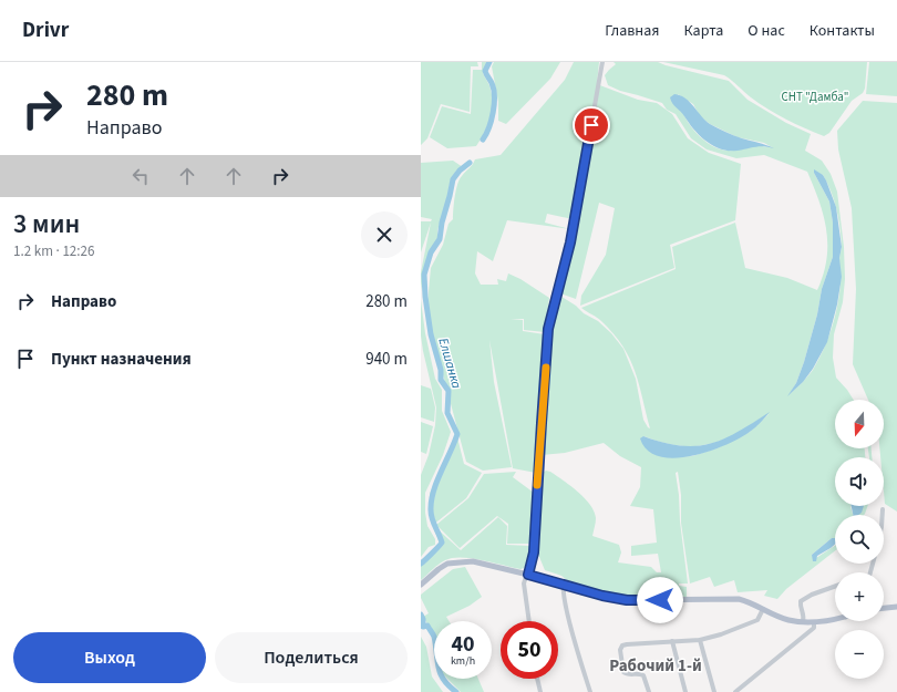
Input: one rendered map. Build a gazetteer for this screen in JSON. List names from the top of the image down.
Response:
{
  "districts": ["Рабочий 1‑й"],
  "water": ["Елшанка"],
  "parks": ["СНТ \"Дамба\""],
  "north": "bottom",
  "page": {
    "header": "Drivr",
    "nav": [
      "Главная",
      "Карта",
      "О нас",
      "Контакты"
    ],
    "turn": ["280 m", "Направо"],
    "heading": ["3 мин", "1.2 km · 12:26"],
    "list": [
      {
        "name": "Направо",
        "value": "280 m"
      },
      {
        "name": "Пункт назначения",
        "value": "940 m"
      }
    ],
    "map_buttons": ["+", "−"],
    "speed": "40 km/h",
    "limit": "50",
    "buttons": ["Выход", "Поделиться"]
  }
}
